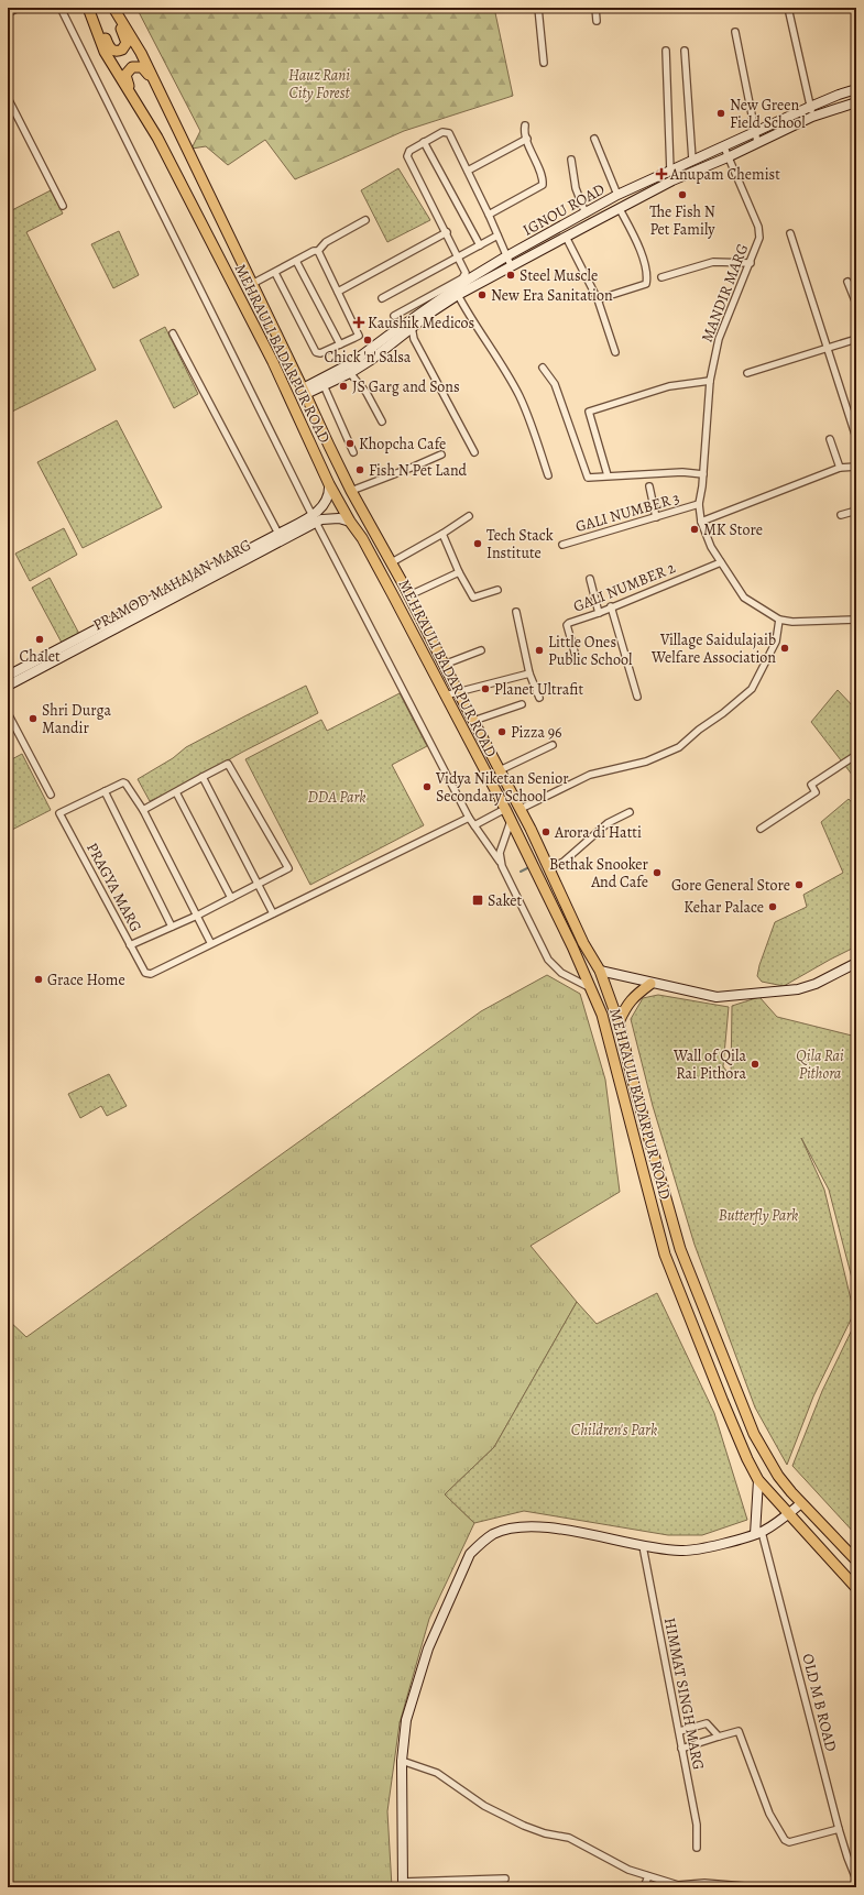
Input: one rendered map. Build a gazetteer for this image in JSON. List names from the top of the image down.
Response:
{
  "streets": {
    "main road": ["MEHRAULI BADARPUR ROAD"],
    "street": [
      "IGNOU ROAD",
      "MANDIR MARG",
      "GALI NUMBER 3",
      "PRAMOD MAHAJAN MARG",
      "GALI NUMBER 2",
      "PRAGYA MARG",
      "HIMMAT SINGH MARG",
      "OLD M B ROAD"
    ]
  },
  "crossings": [
    ["IGNOU ROAD", "MANDIR MARG"],
    ["IGNOU ROAD", "MEHRAULI BADARPUR ROAD"],
    ["MANDIR MARG", "GALI NUMBER 3"],
    ["MANDIR MARG", "GALI NUMBER 2"],
    ["MEHRAULI BADARPUR ROAD", "PRAMOD MAHAJAN MARG"]
  ],
  "parks": [
    "Hauz Rani City Forest",
    "DDA Park",
    "Qila Rai Pithora",
    "Butterfly Park",
    "Children's Park"
  ],
  "places": {
    "other": [
      "New Green Field School",
      "The Fish N Pet Family",
      "Steel Muscle",
      "New Era Sanitation",
      "Chick 'n' Salsa",
      "JS Garg and Sons",
      "Khopcha Cafe",
      "Fish N Pet Land",
      "MK Store",
      "Tech Stack Institute",
      "Chalet",
      "Village Saidulajaib Welfare Association",
      "Little Ones Public School",
      "Planet Ultrafit",
      "Shri Durga Mandir",
      "Pizza 96",
      "Vidya Niketan Senior Secondary School",
      "Arora di Hatti",
      "Bethak Snooker And Cafe",
      "Gore General Store",
      "Kehar Palace",
      "Grace Home",
      "Wall of Qila Rai Pithora"
    ],
    "health": ["Anupam Chemist", "Kaushik Medicos"],
    "transit": ["Saket"]
  }
}
